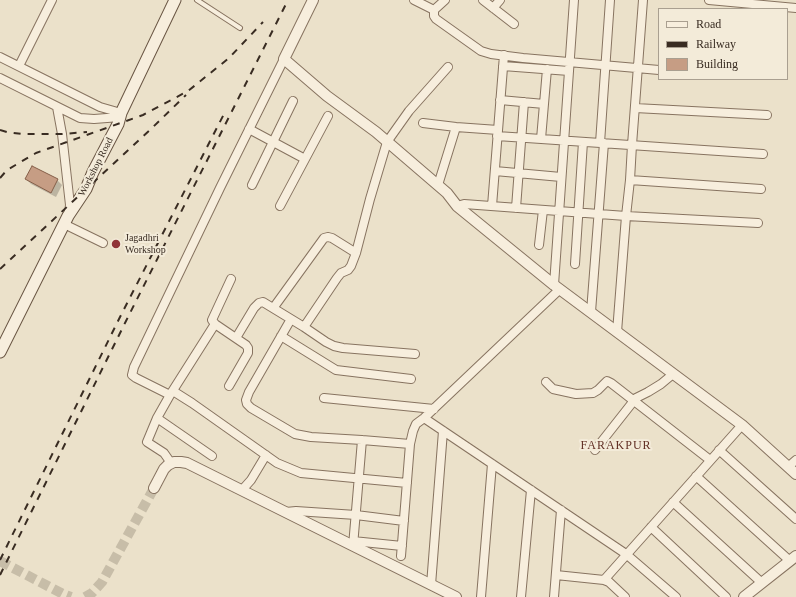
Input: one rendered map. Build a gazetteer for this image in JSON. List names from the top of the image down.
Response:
{
  "streets": {
    "main road": ["Workshop Road"]
  },
  "districts": ["FARAKPUR"],
  "places": ["Jagadhri Workshop"],
  "legend": ["Road", "Railway", "Building"]
}
